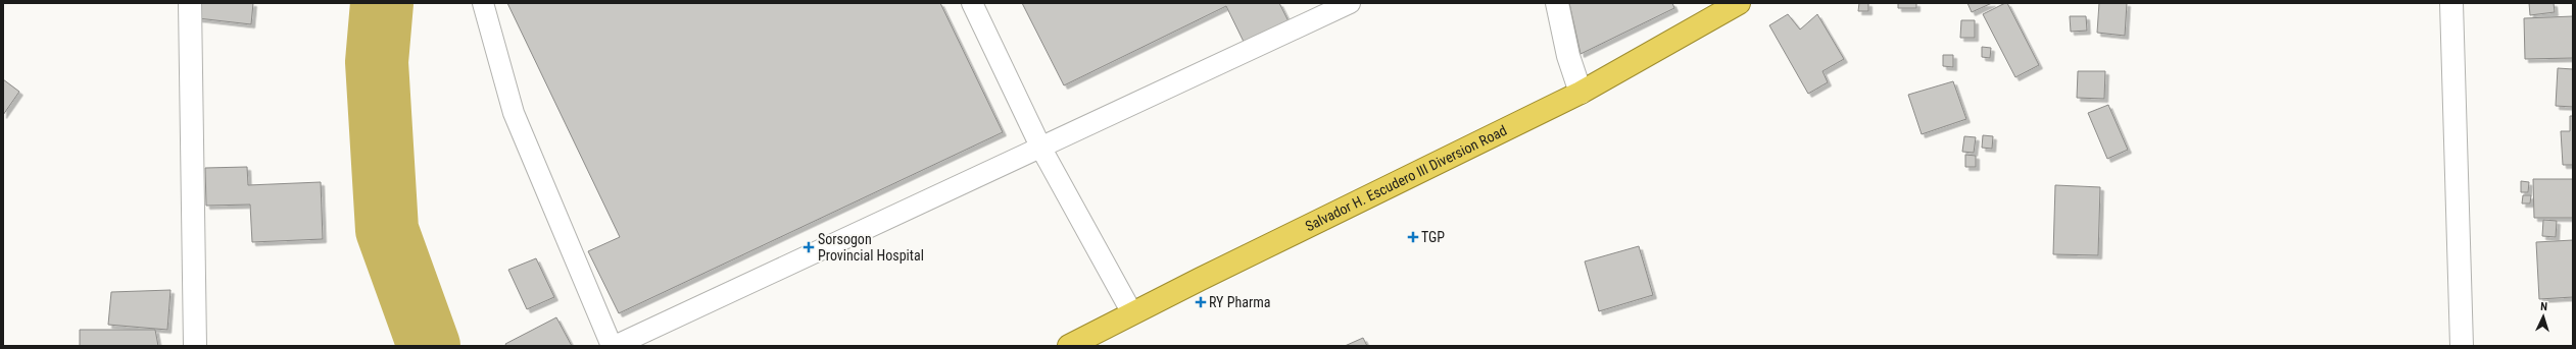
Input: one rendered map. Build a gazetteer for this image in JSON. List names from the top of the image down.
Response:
{
  "streets": {
    "highway": ["Salvador H. Escudero III Diversion Road"]
  },
  "places": {
    "health": ["TGP", "Sorsogon Provincial Hospital", "RY Pharma"]
  },
  "north": "top"
}
